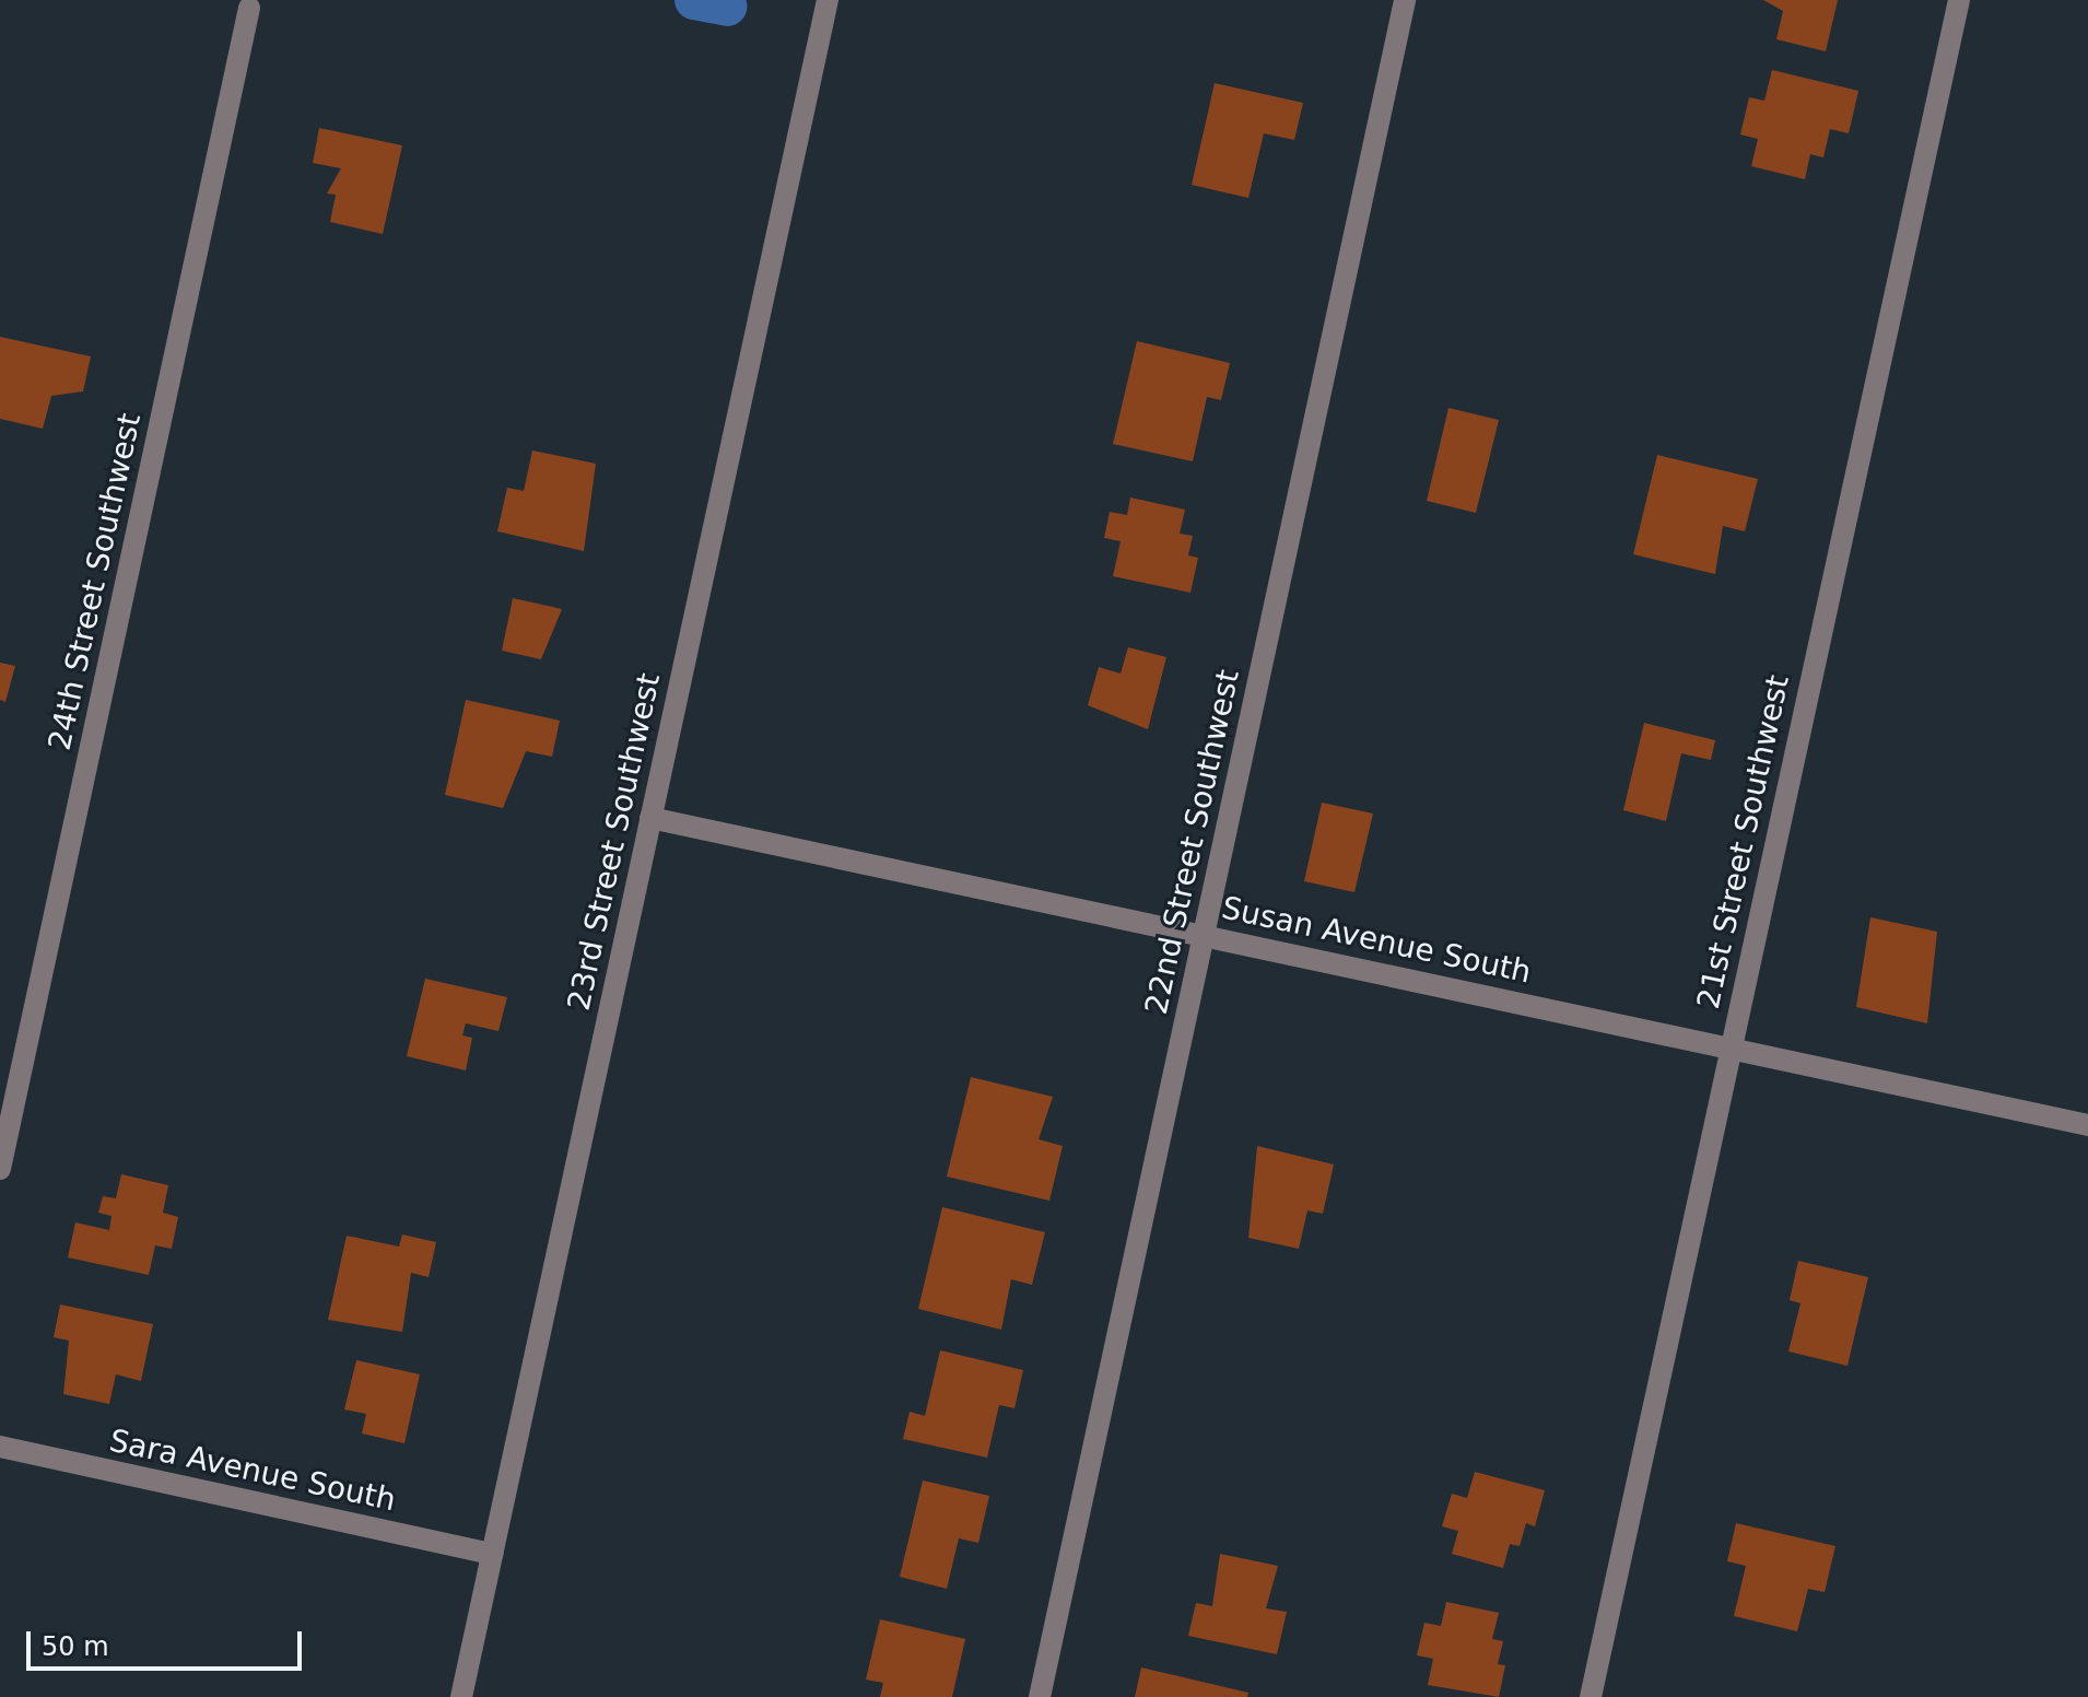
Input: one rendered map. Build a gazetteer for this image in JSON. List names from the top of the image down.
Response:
{
  "streets": {
    "street": [
      "24th Street Southwest",
      "23rd Street Southwest",
      "22nd Street Southwest",
      "21st Street Southwest",
      "Susan Avenue South",
      "Sara Avenue South"
    ]
  },
  "crossings": [
    ["23rd Street Southwest", "Susan Avenue South"],
    ["23rd Street Southwest", "Sara Avenue South"],
    ["22nd Street Southwest", "Susan Avenue South"],
    ["21st Street Southwest", "Susan Avenue South"]
  ],
  "scale_bar": "50 m"
}
